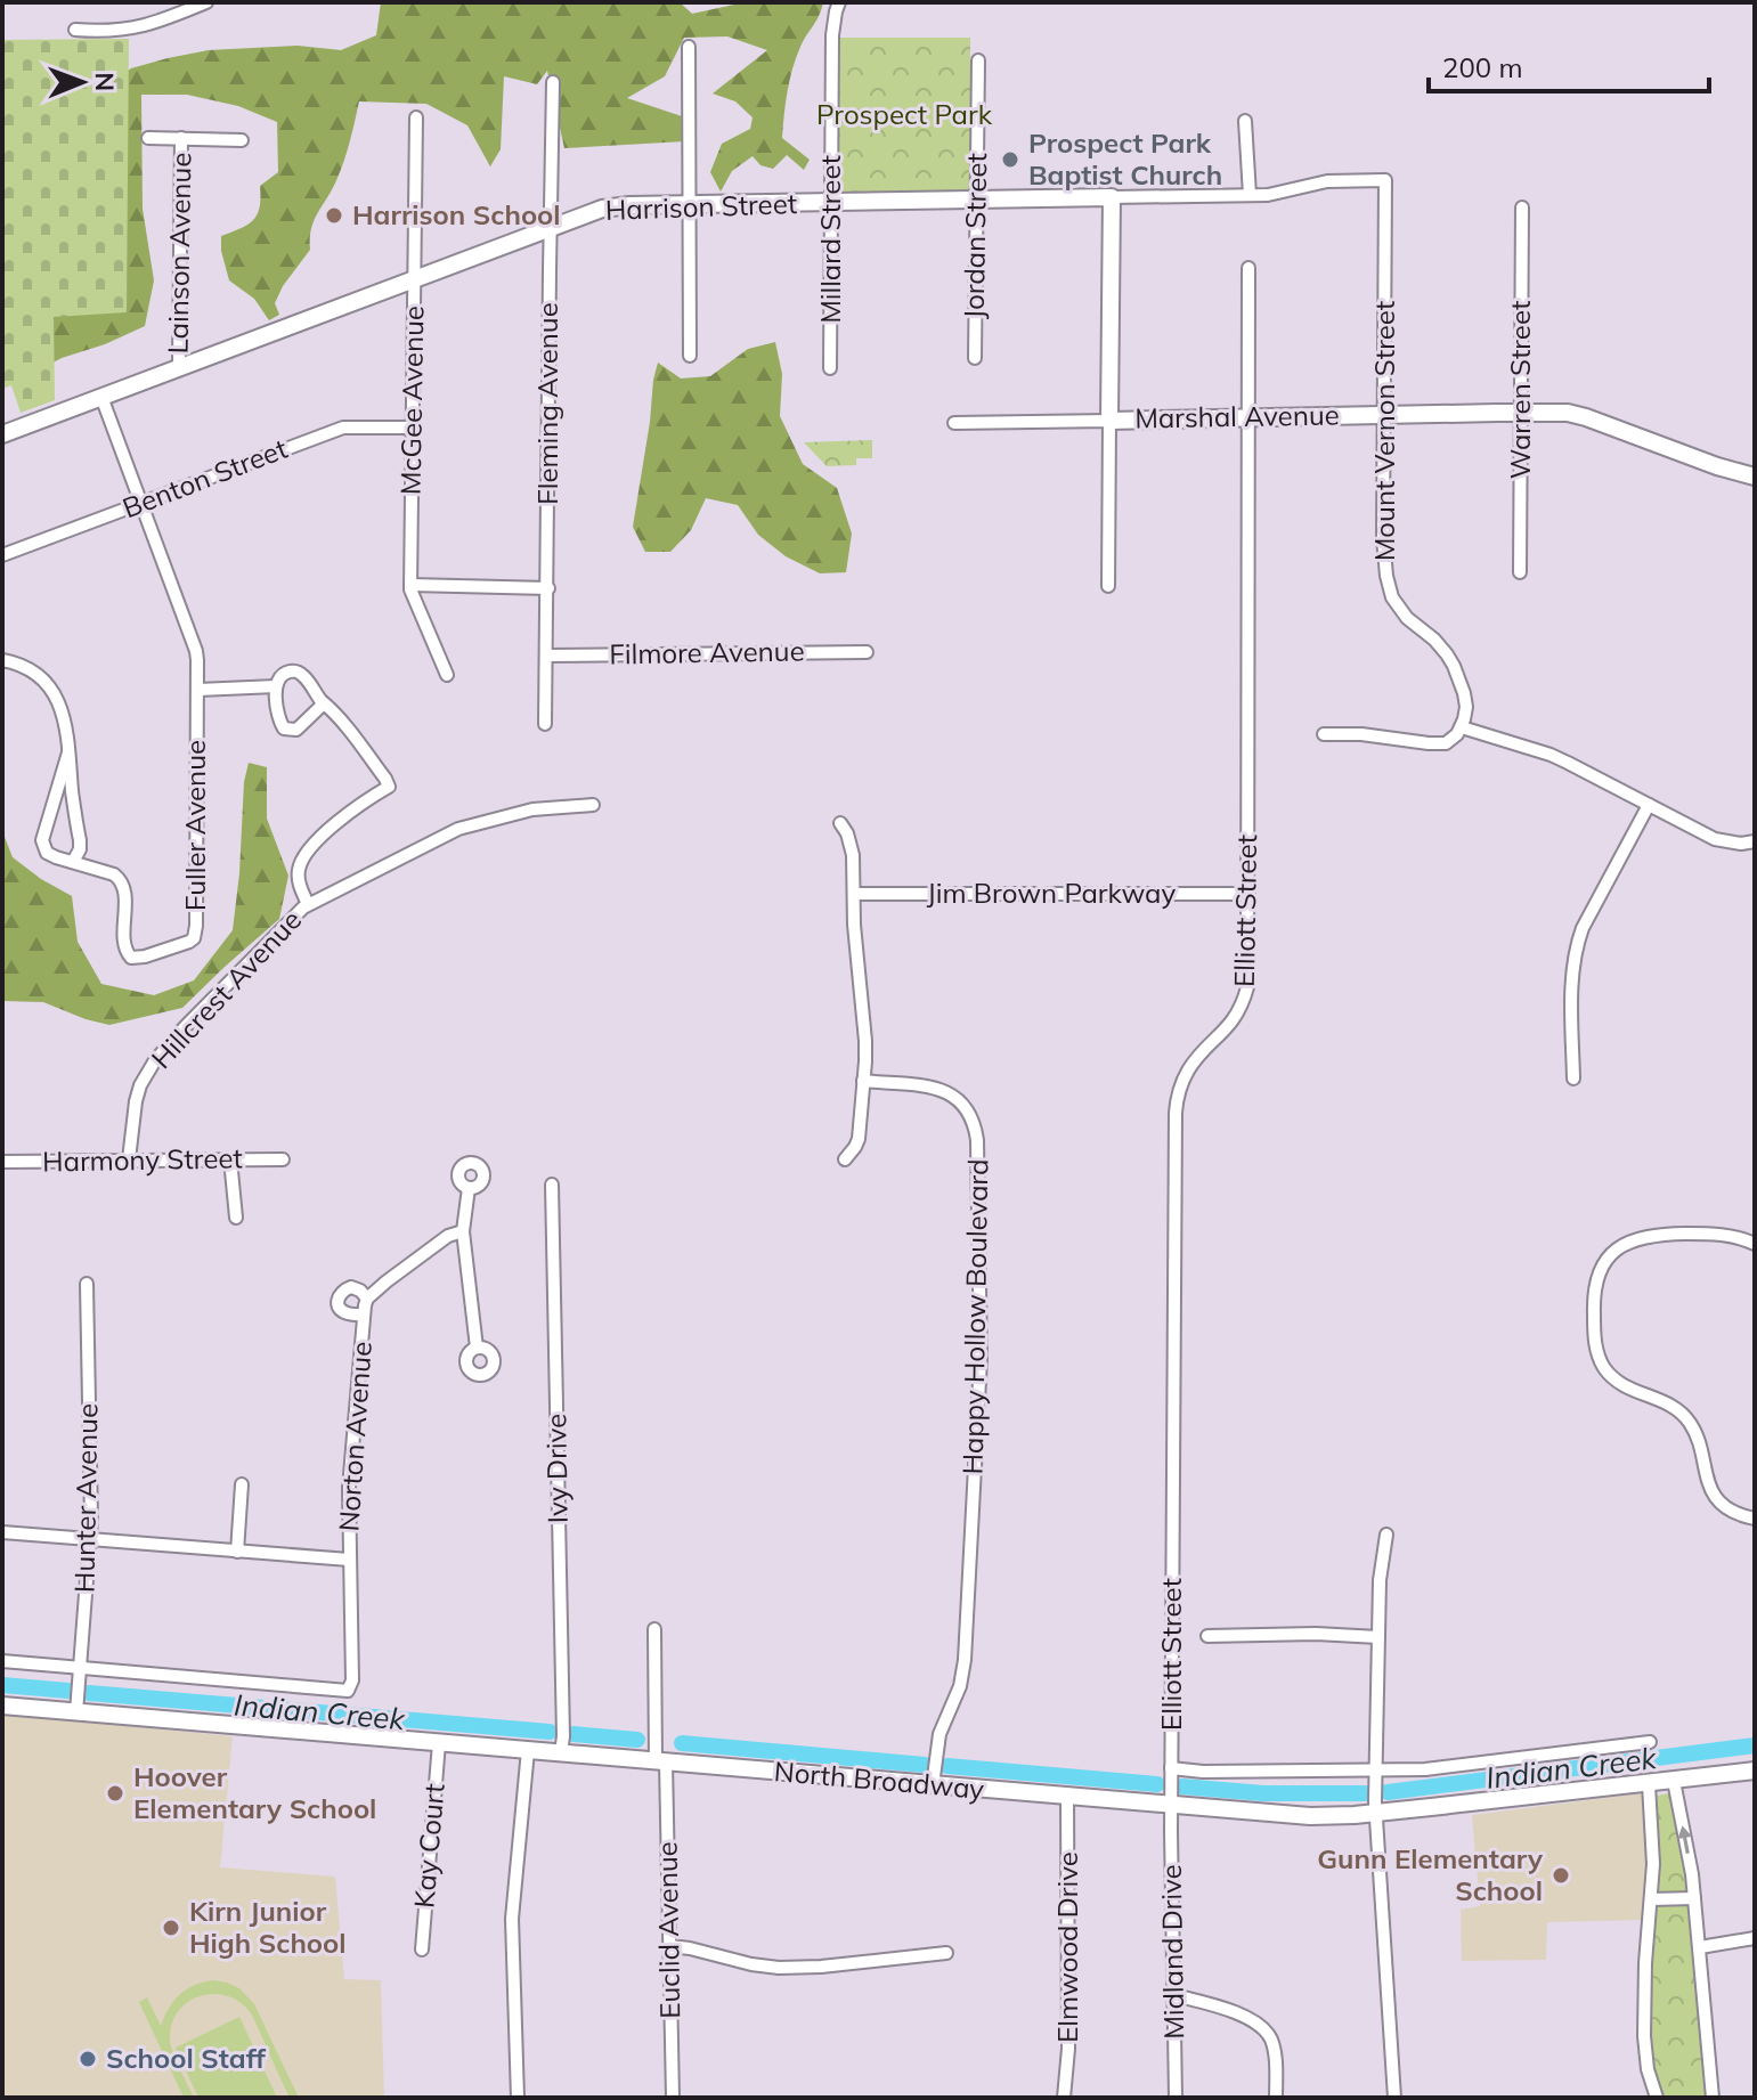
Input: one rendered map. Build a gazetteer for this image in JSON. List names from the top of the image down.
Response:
{
  "streets": {
    "street": [
      "Harrison Street",
      "Jordan Street",
      "Millard Street",
      "Lainson Avenue",
      "Warren Street",
      "McGee Avenue",
      "Fleming Avenue",
      "Marshal Avenue",
      "Mount Vernon Street",
      "Benton Street",
      "Filmore Avenue",
      "Fuller Avenue",
      "Jim Brown Parkway",
      "Elliott Street",
      "Hillcrest Avenue",
      "Harmony Street",
      "Happy Hollow Boulevard",
      "Norton Avenue",
      "Ivy Drive",
      "Hunter Avenue",
      "North Broadway",
      "Kay Court",
      "Euclid Avenue",
      "Elmwood Drive",
      "Midland Drive"
    ]
  },
  "crossings": [
    ["Harrison Street", "Jordan Street"],
    ["Harrison Street", "Millard Street"],
    ["Harrison Street", "Lainson Avenue"],
    ["Harrison Street", "McGee Avenue"],
    ["Harrison Street", "Fleming Avenue"],
    ["Harrison Street", "Mount Vernon Street"],
    ["Harrison Street", "Fuller Avenue"],
    ["Warren Street", "Marshal Avenue"],
    ["McGee Avenue", "Benton Street"],
    ["Fleming Avenue", "Filmore Avenue"],
    ["Marshal Avenue", "Mount Vernon Street"],
    ["Marshal Avenue", "Elliott Street"],
    ["Benton Street", "Fuller Avenue"],
    ["Jim Brown Parkway", "Elliott Street"],
    ["Elliott Street", "North Broadway"],
    ["Elliott Street", "Midland Drive"],
    ["Hillcrest Avenue", "Harmony Street"],
    ["Happy Hollow Boulevard", "North Broadway"],
    ["Norton Avenue", "Hunter Avenue"],
    ["Ivy Drive", "North Broadway"],
    ["Hunter Avenue", "North Broadway"],
    ["North Broadway", "Kay Court"],
    ["North Broadway", "Euclid Avenue"],
    ["North Broadway", "Elmwood Drive"],
    ["North Broadway", "Midland Drive"]
  ],
  "water": ["Indian Creek"],
  "parks": ["Prospect Park"],
  "places": [
    "Prospect Park Baptist Church",
    "Harrison School",
    "Hoover Elementary School",
    "Gunn Elementary School",
    "Kirn Junior High School",
    "School Staff"
  ],
  "scale_bar": "200 m",
  "north": "right"
}
